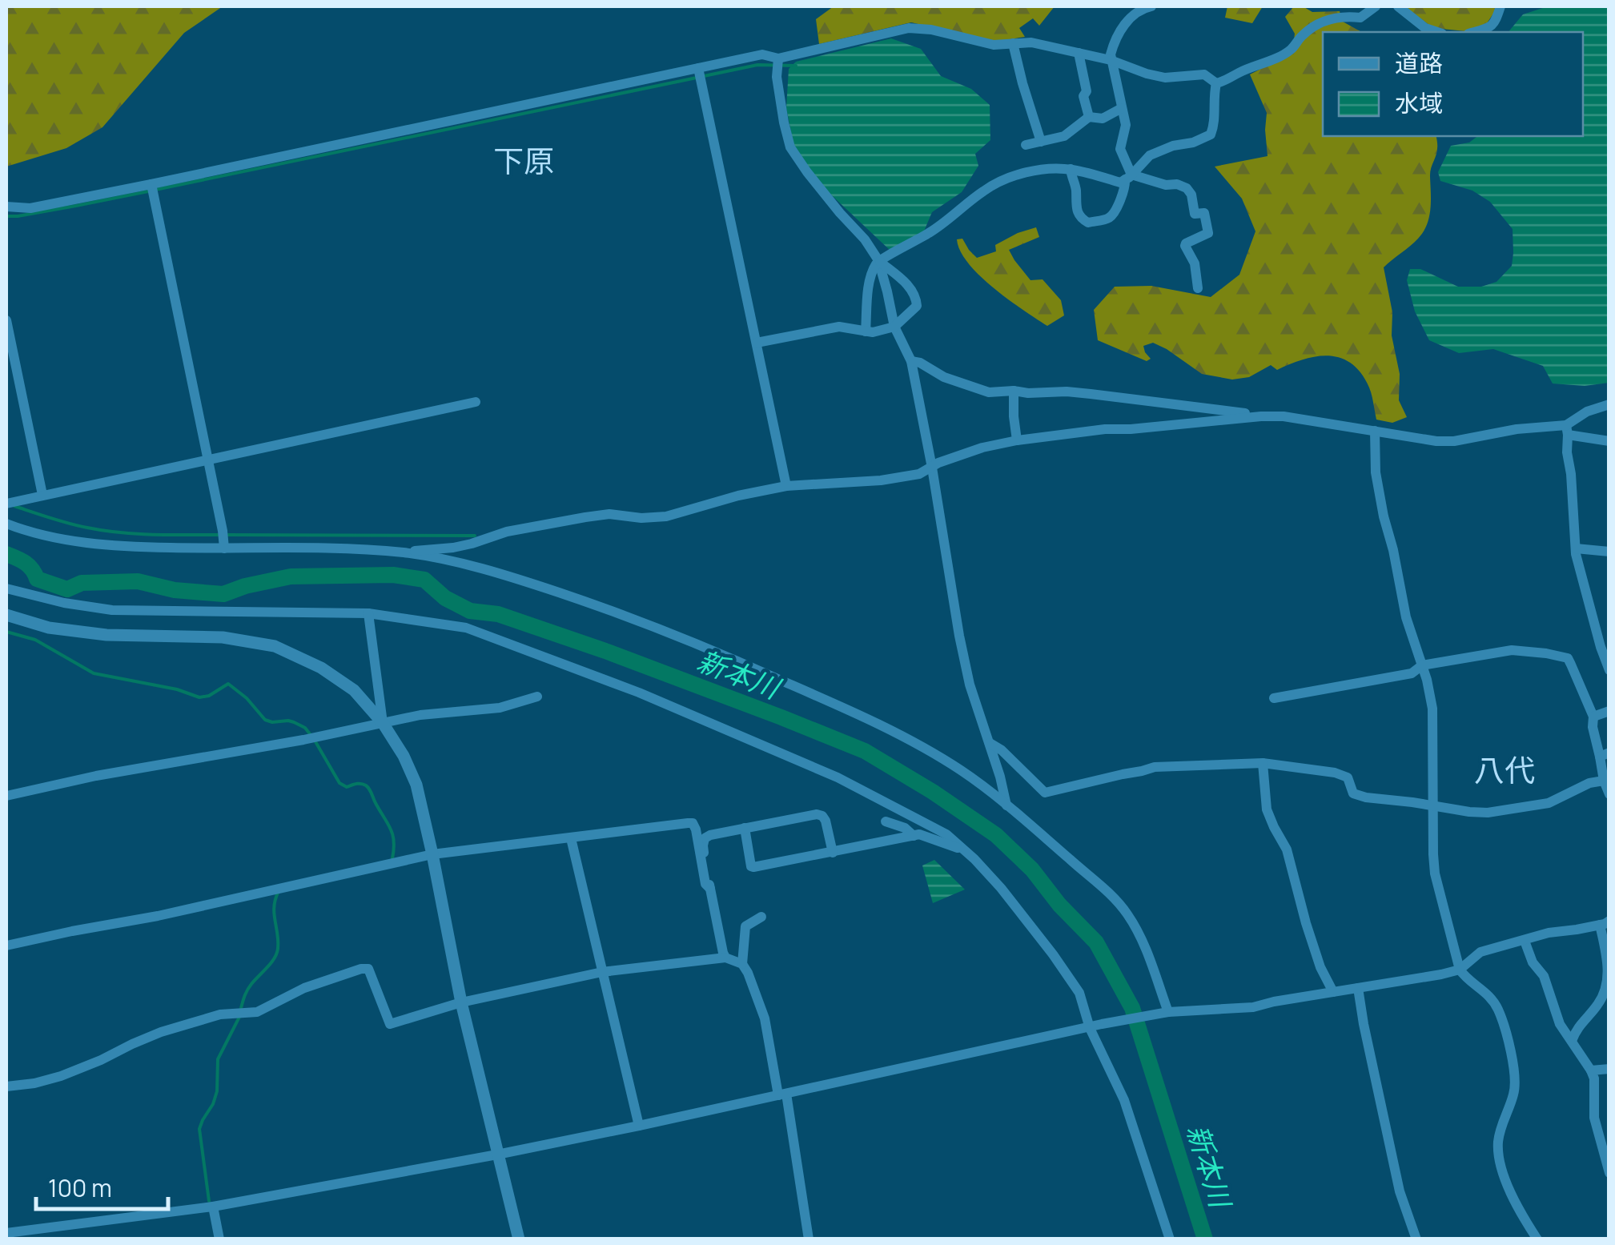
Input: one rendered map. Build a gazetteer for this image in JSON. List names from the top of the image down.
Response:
{
  "districts": ["下原", "八代"],
  "water": ["新本川"],
  "legend": ["道路", "水域"],
  "scale_bar": "100 m"
}
